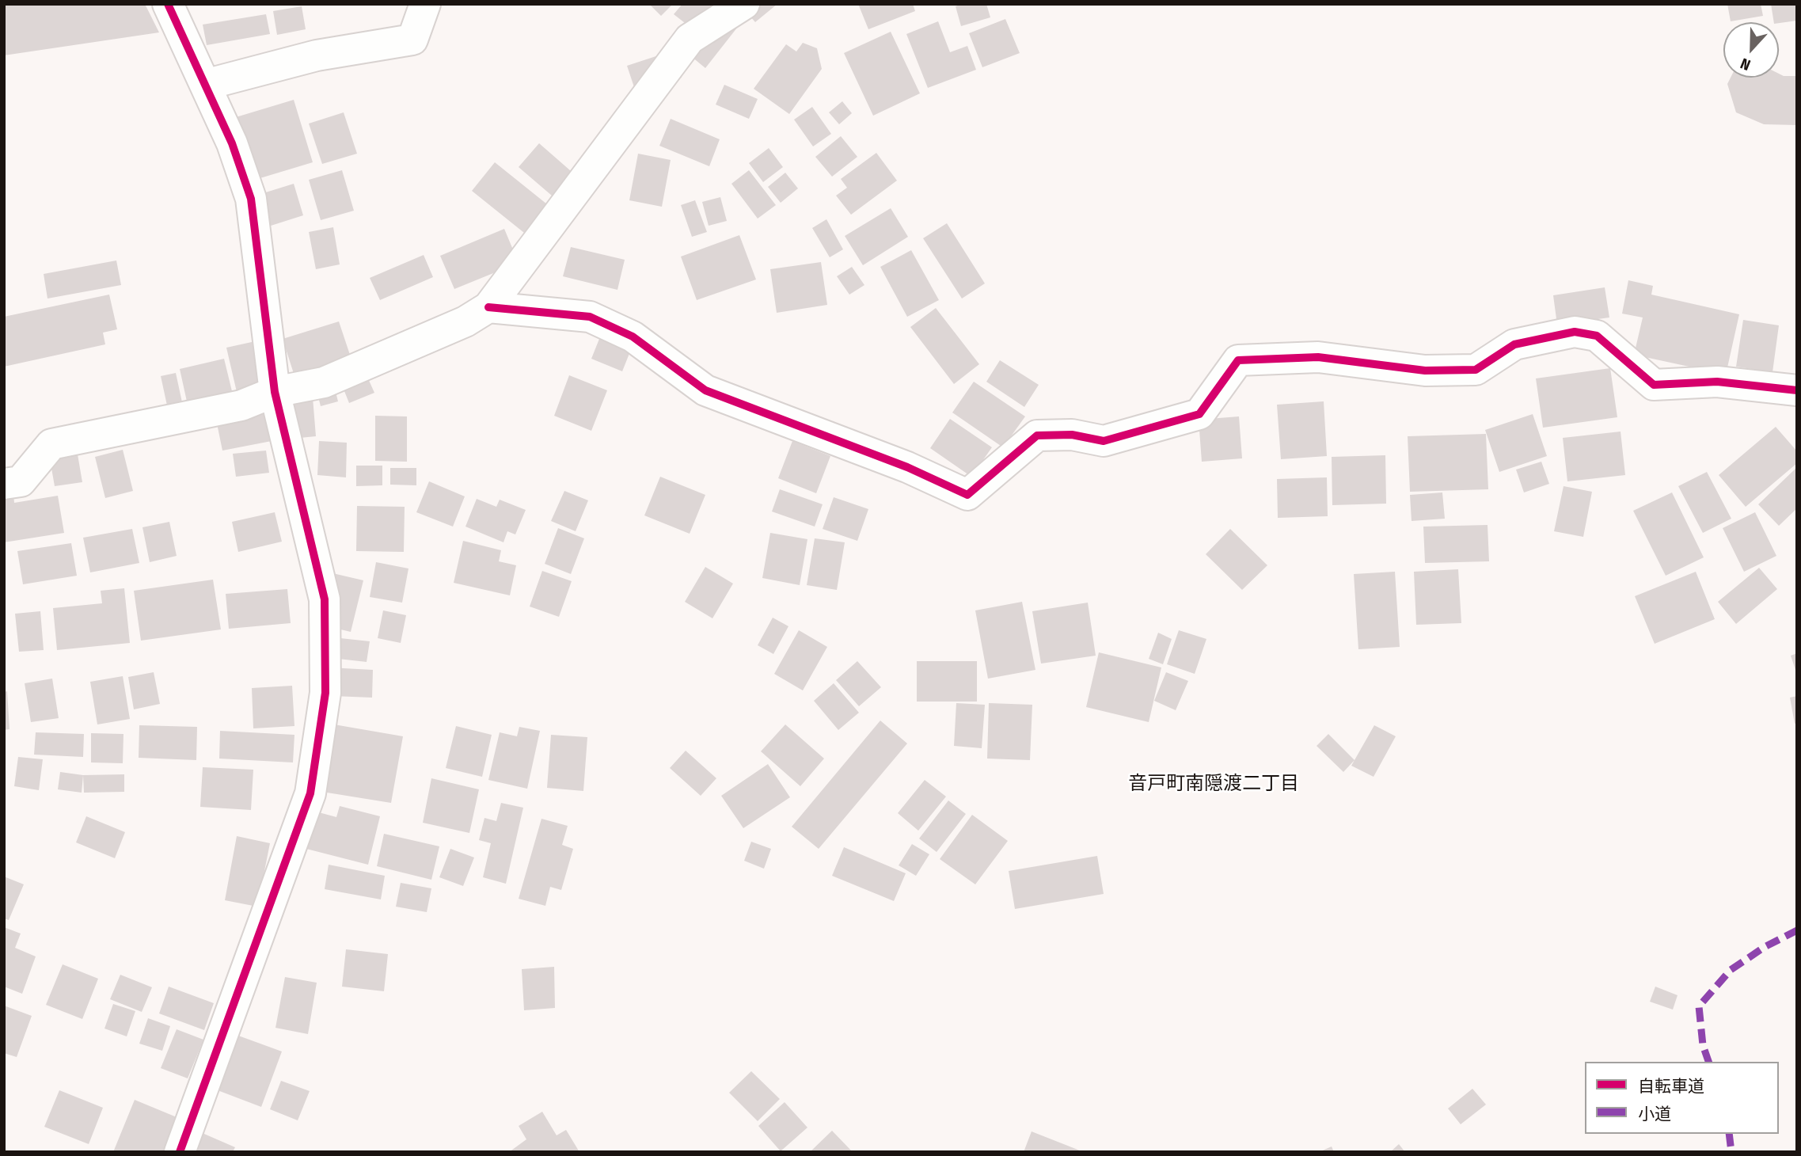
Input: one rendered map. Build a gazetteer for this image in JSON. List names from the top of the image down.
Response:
{
  "districts": ["音戸町南隠渡二丁目"],
  "legend": ["自転車道", "小道"],
  "north": "bottom"
}
